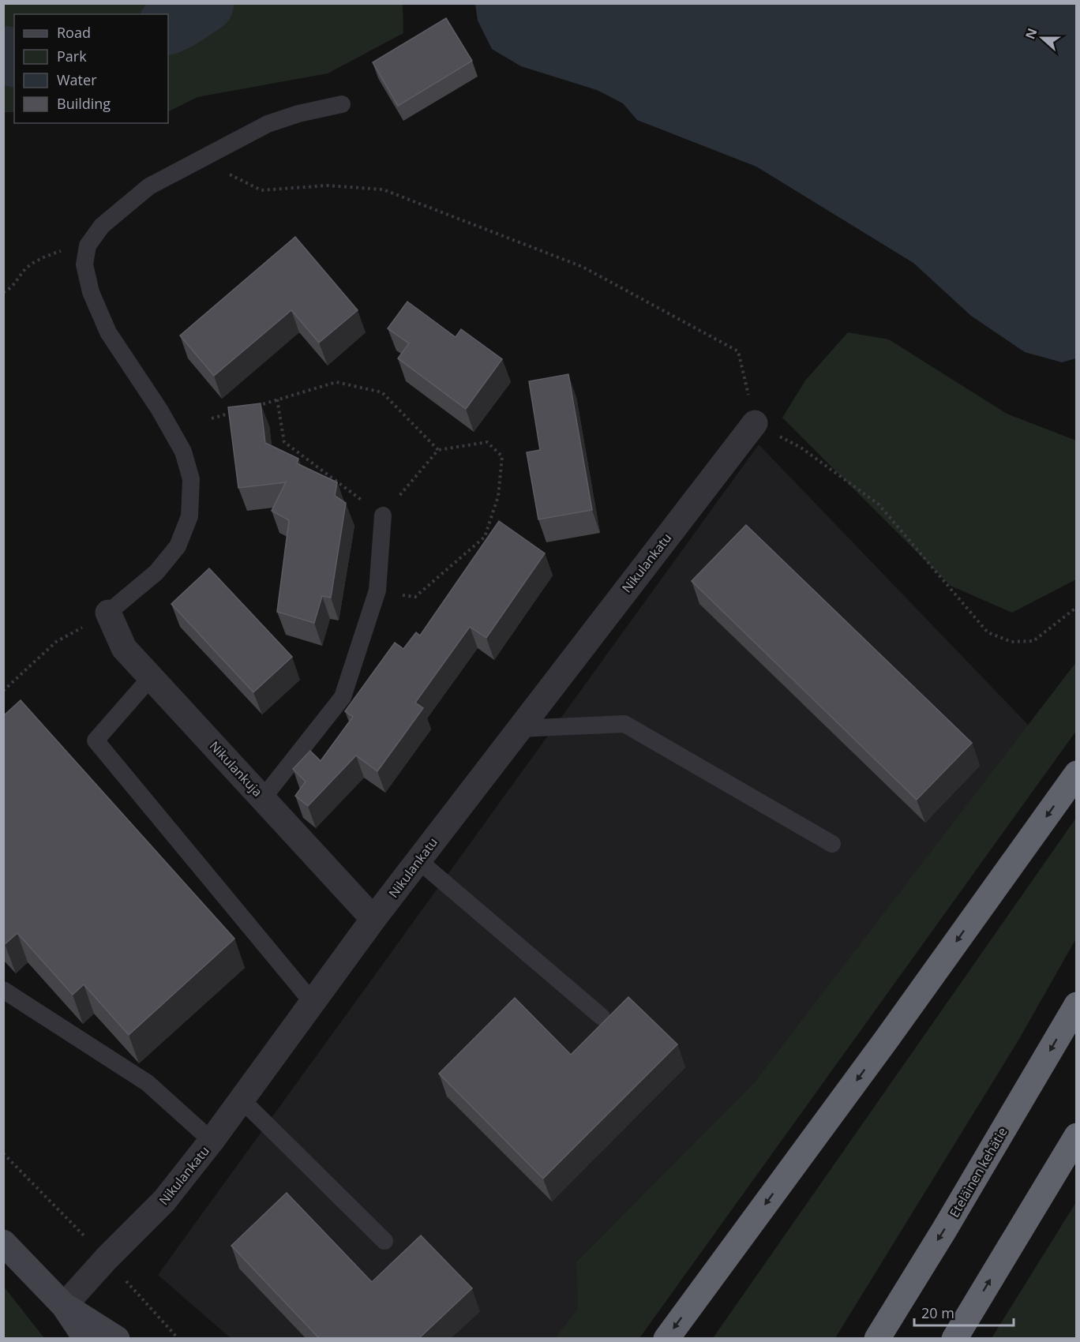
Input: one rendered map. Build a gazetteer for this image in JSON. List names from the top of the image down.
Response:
{
  "streets": {
    "highway": ["Eteläinen kehätie"],
    "street": ["Nikulankatu", "Nikulankuja"]
  },
  "crossings": [
    ["Nikulankatu", "Nikulankuja"]
  ],
  "legend": [
    "Road",
    "Park",
    "Water",
    "Building"
  ],
  "scale_bar": "20 m",
  "north": "left"
}
